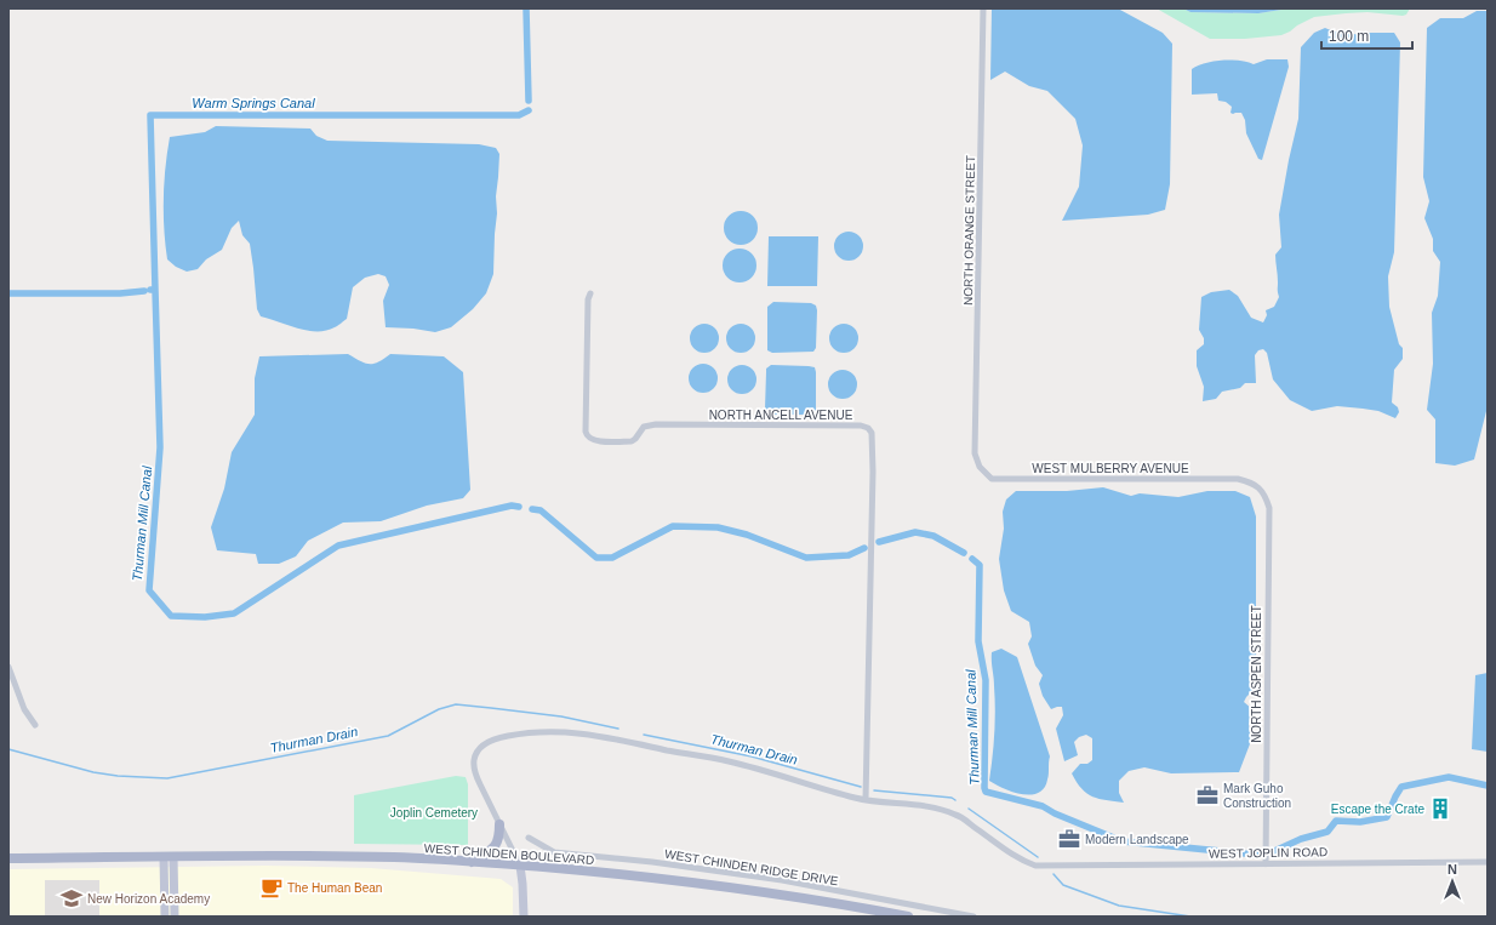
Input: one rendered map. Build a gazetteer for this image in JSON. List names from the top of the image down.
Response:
{
  "streets": {
    "main road": ["WEST CHINDEN BOULEVARD"],
    "street": [
      "NORTH ORANGE STREET",
      "NORTH ANCELL AVENUE",
      "WEST MULBERRY AVENUE",
      "NORTH ASPEN STREET",
      "WEST JOPLIN ROAD",
      "WEST CHINDEN RIDGE DRIVE"
    ]
  },
  "crossings": [
    ["NORTH ORANGE STREET", "WEST MULBERRY AVENUE"],
    ["NORTH ANCELL AVENUE", "WEST JOPLIN ROAD"],
    ["WEST MULBERRY AVENUE", "NORTH ASPEN STREET"],
    ["NORTH ASPEN STREET", "WEST JOPLIN ROAD"],
    ["WEST JOPLIN ROAD", "WEST CHINDEN BOULEVARD"]
  ],
  "water": ["Warm Springs Canal", "Thurman Mill Canal", "Thurman Drain"],
  "parks": ["Joplin Cemetery"],
  "places": {
    "office": ["Mark Guho Construction", "Modern Landscape"],
    "building": ["Escape the Crate"],
    "cafe": ["The Human Bean"],
    "school or university": ["New Horizon Academy"]
  },
  "scale_bar": "100 m",
  "north": "top"
}
